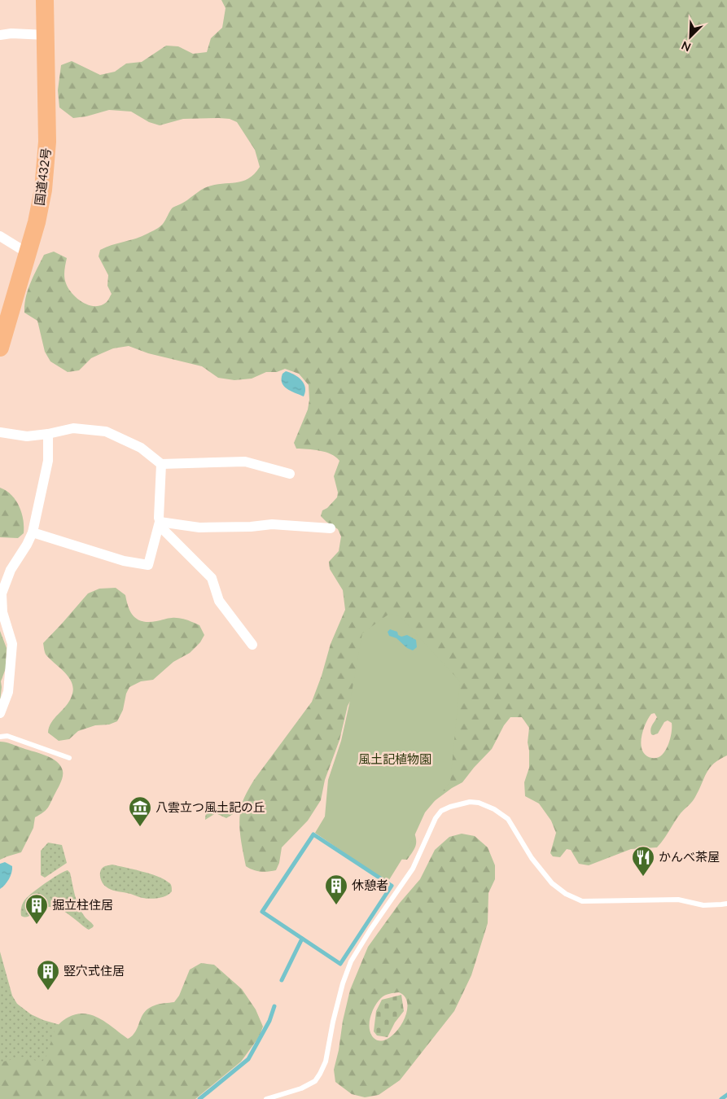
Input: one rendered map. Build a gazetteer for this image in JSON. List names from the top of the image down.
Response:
{
  "streets": {
    "highway": ["国道432号"]
  },
  "parks": ["風土記植物園"],
  "places": {
    "museum": ["八雲立つ風土記の丘"],
    "restaurant": ["かんべ茶屋"],
    "building": ["休憩者", "掘立柱住居", "竪穴式住居"]
  },
  "north": "bottom left"
}
